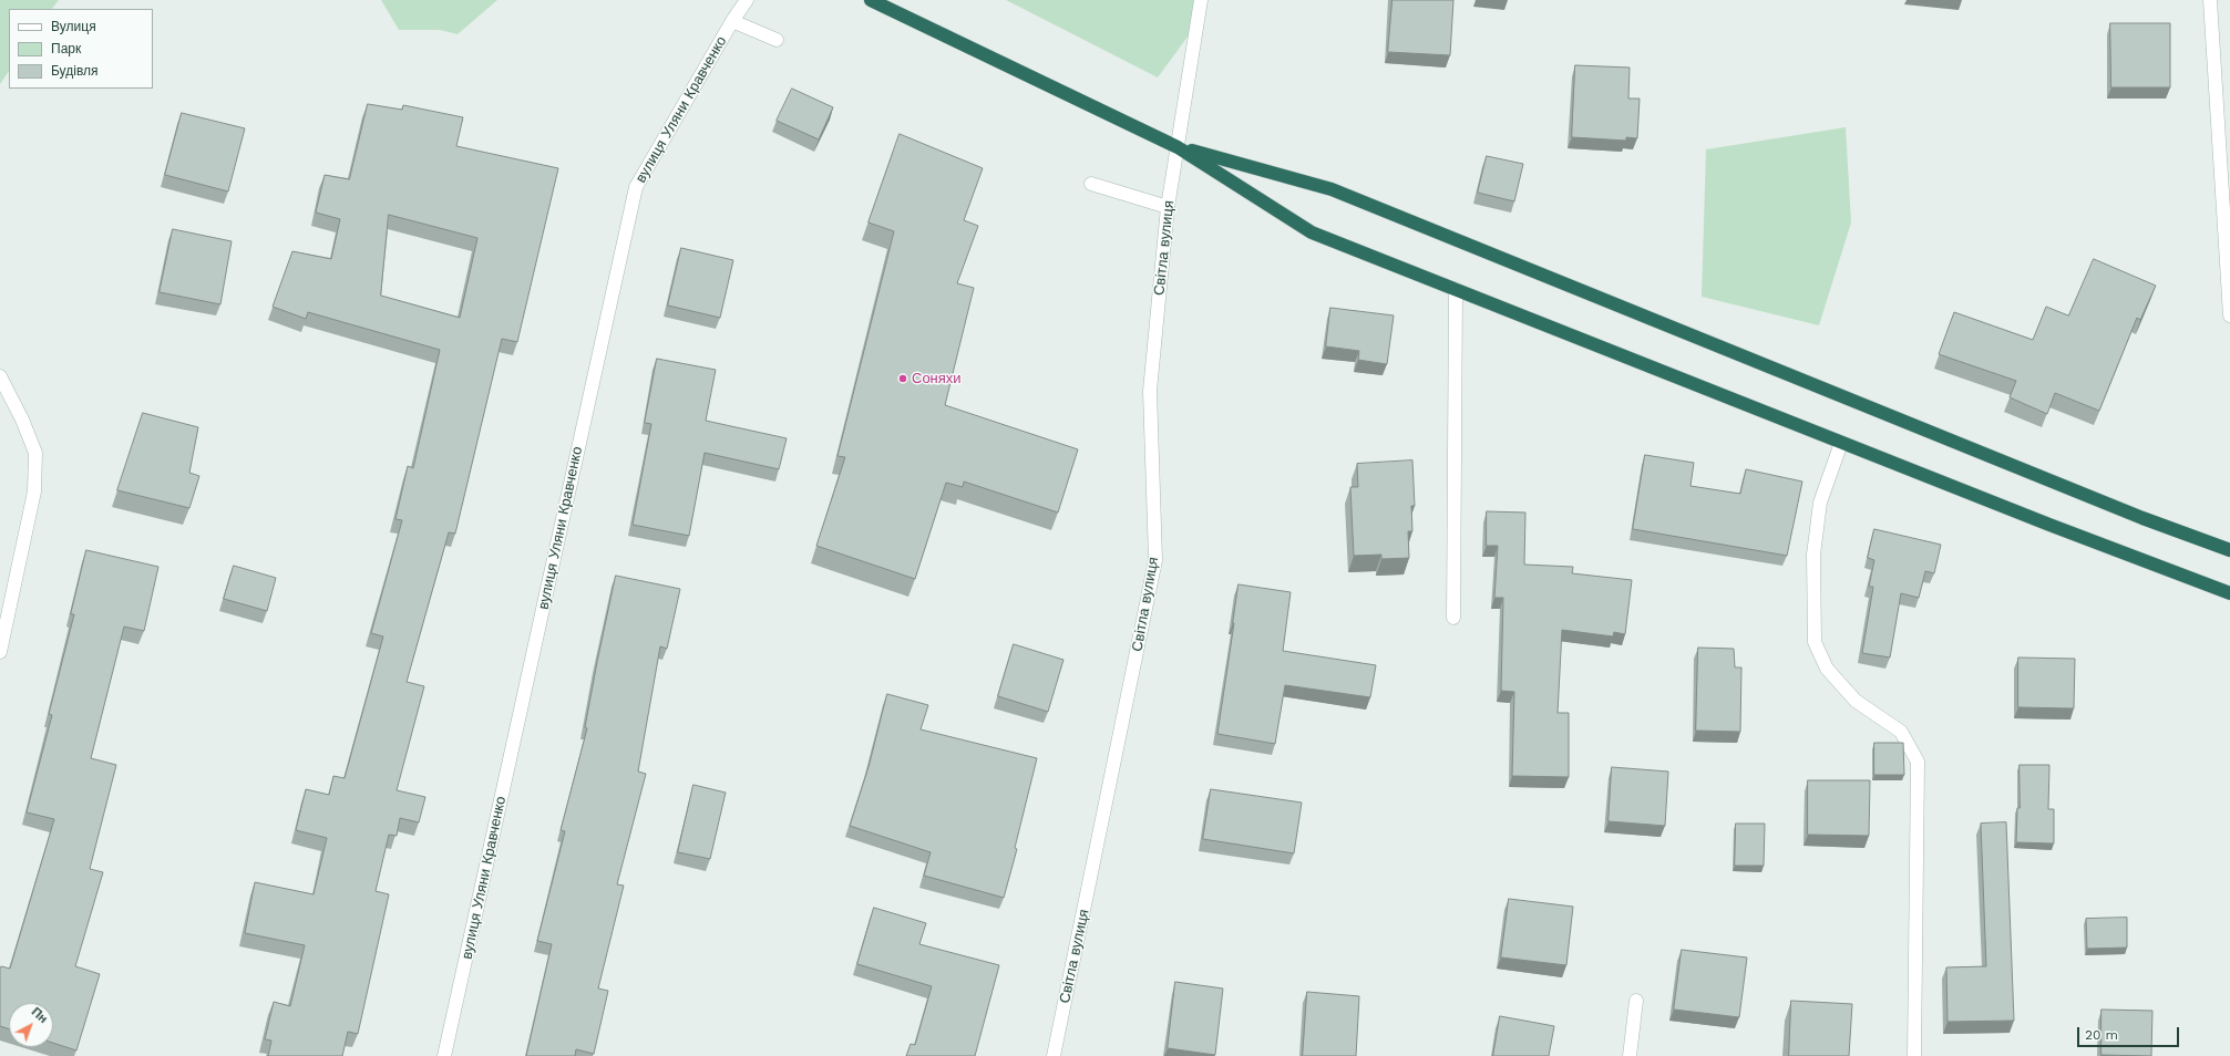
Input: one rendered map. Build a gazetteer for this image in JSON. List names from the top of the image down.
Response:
{
  "streets": {
    "street": ["вулиця Уляни Кравченко", "Світла вулиця"]
  },
  "places": ["Соняхи"],
  "legend": ["Вулиця", "Парк", "Будівля"],
  "scale_bar": "20 m",
  "north": "top right"
}
